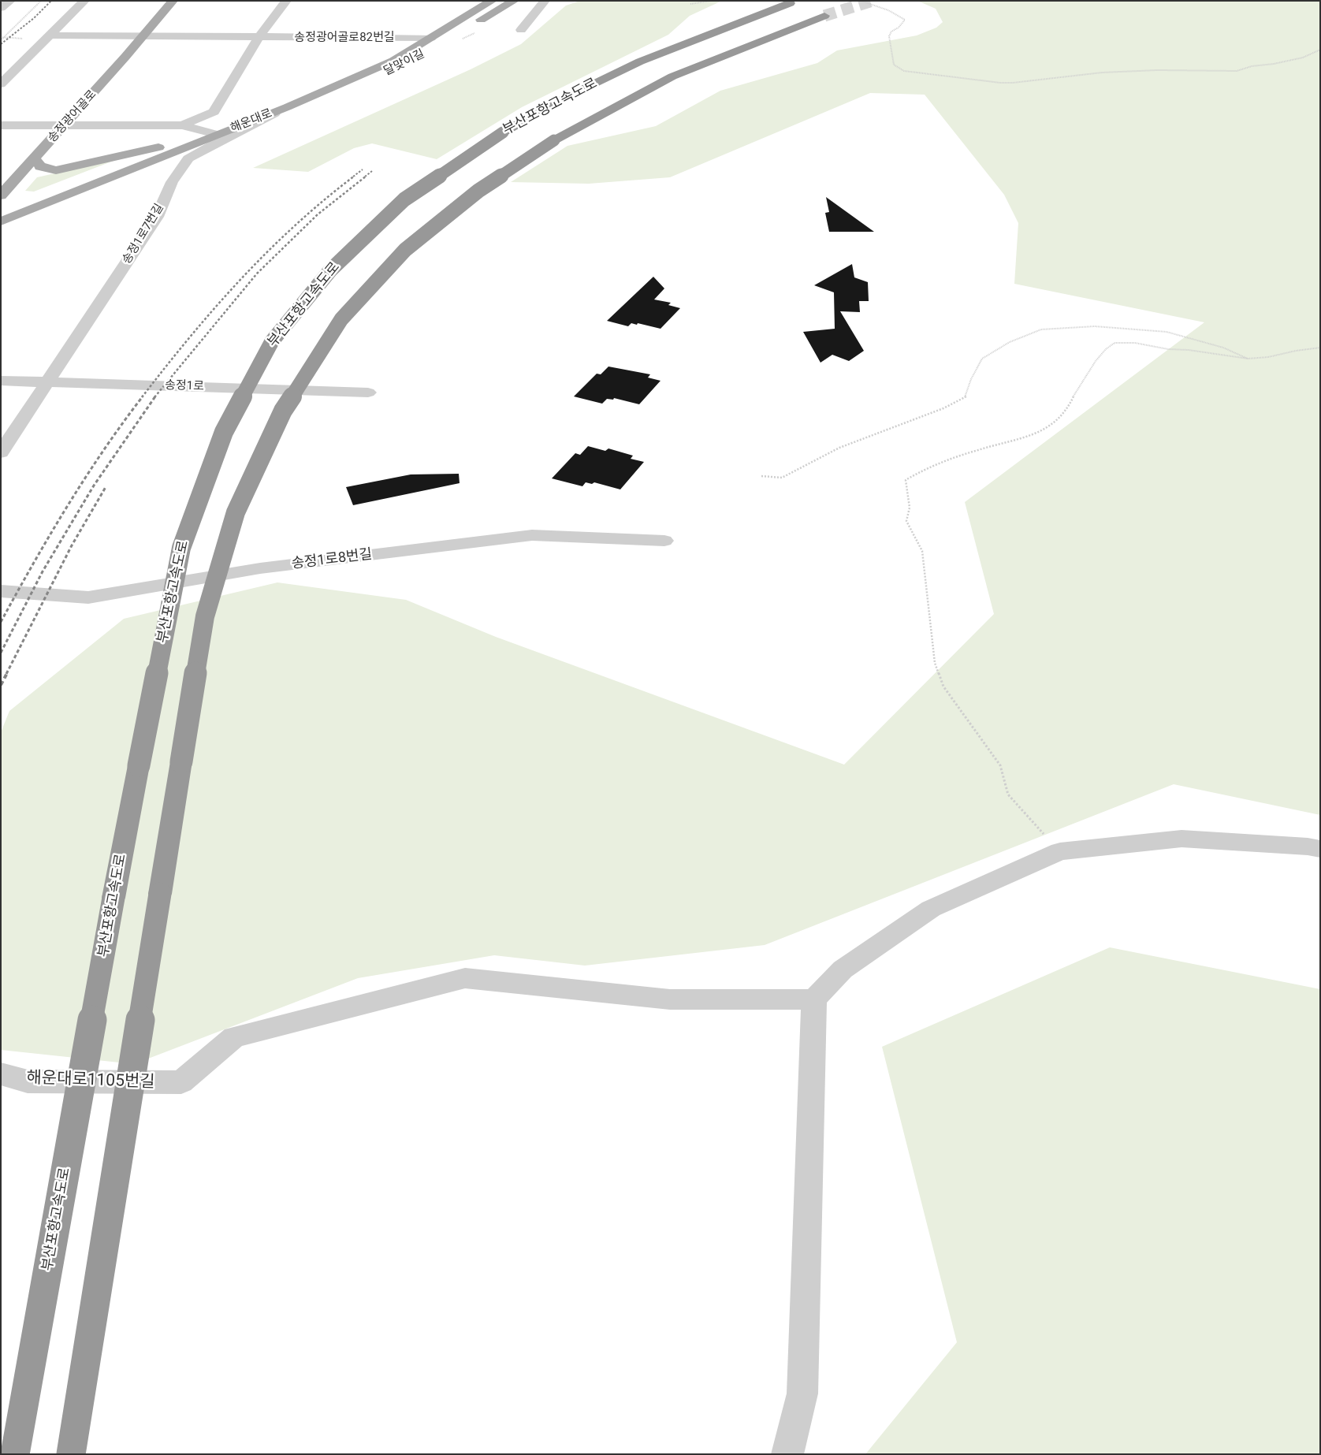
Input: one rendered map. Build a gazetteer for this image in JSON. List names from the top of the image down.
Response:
{
  "streets": {
    "highway": ["부산포항고속도로"],
    "main road": ["달맞이길", "송정광어골로", "해운대로"],
    "street": [
      "송정광어골로82번길",
      "송정1로7번길",
      "송정1로",
      "송정1로8번길",
      "해운대로1105번길"
    ]
  },
  "crossings": [
    ["송정광어골로82번길", "해운대로"],
    ["달맞이길", "해운대로"],
    ["달맞이길", "송정1로7번길"],
    ["해운대로", "송정1로7번길"],
    ["송정1로7번길", "송정1로"]
  ]
}
